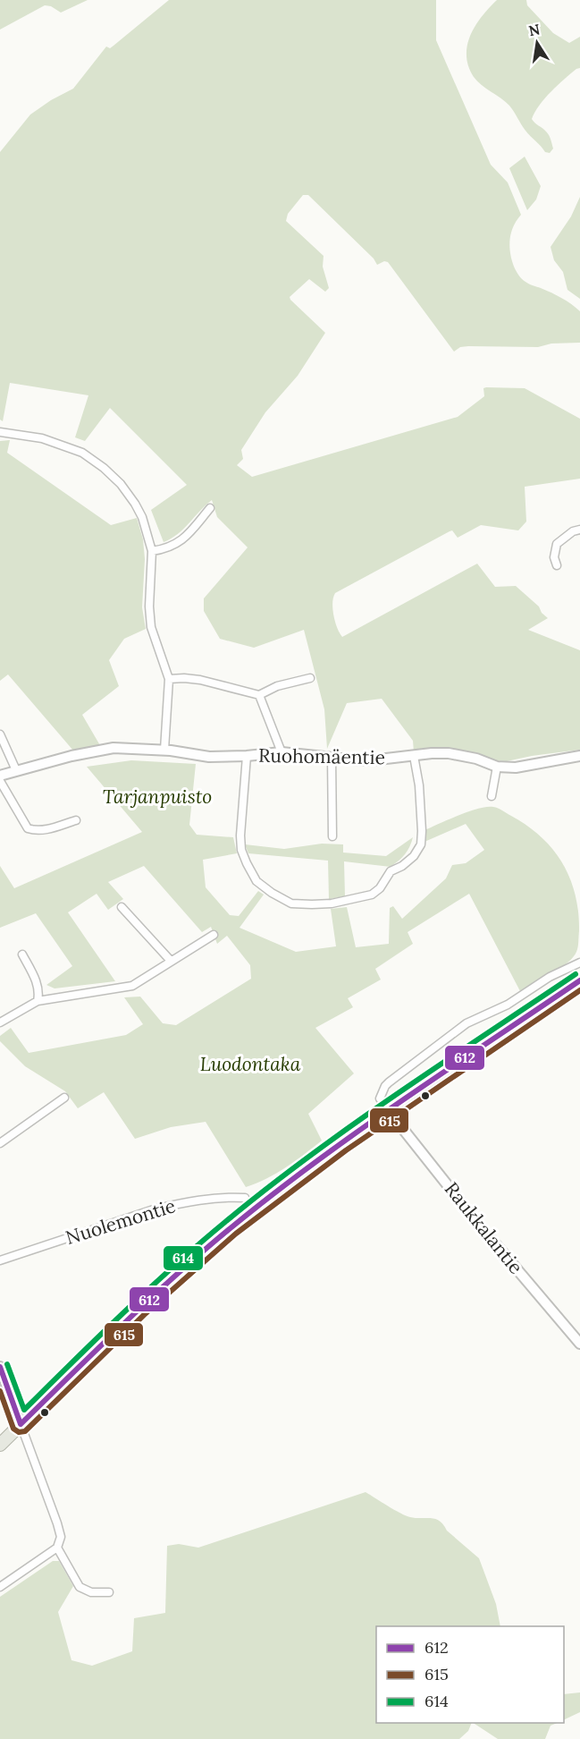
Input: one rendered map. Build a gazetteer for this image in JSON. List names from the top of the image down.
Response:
{
  "streets": {
    "street": ["Ruohomäentie", "Nuolemontie", "Raukkalantie"]
  },
  "parks": ["Tarjanpuisto", "Luodontaka"],
  "lines": ["transit line 614", "transit line 612", "transit line 615"],
  "legend": ["612", "615", "614"],
  "north": "top"
}
